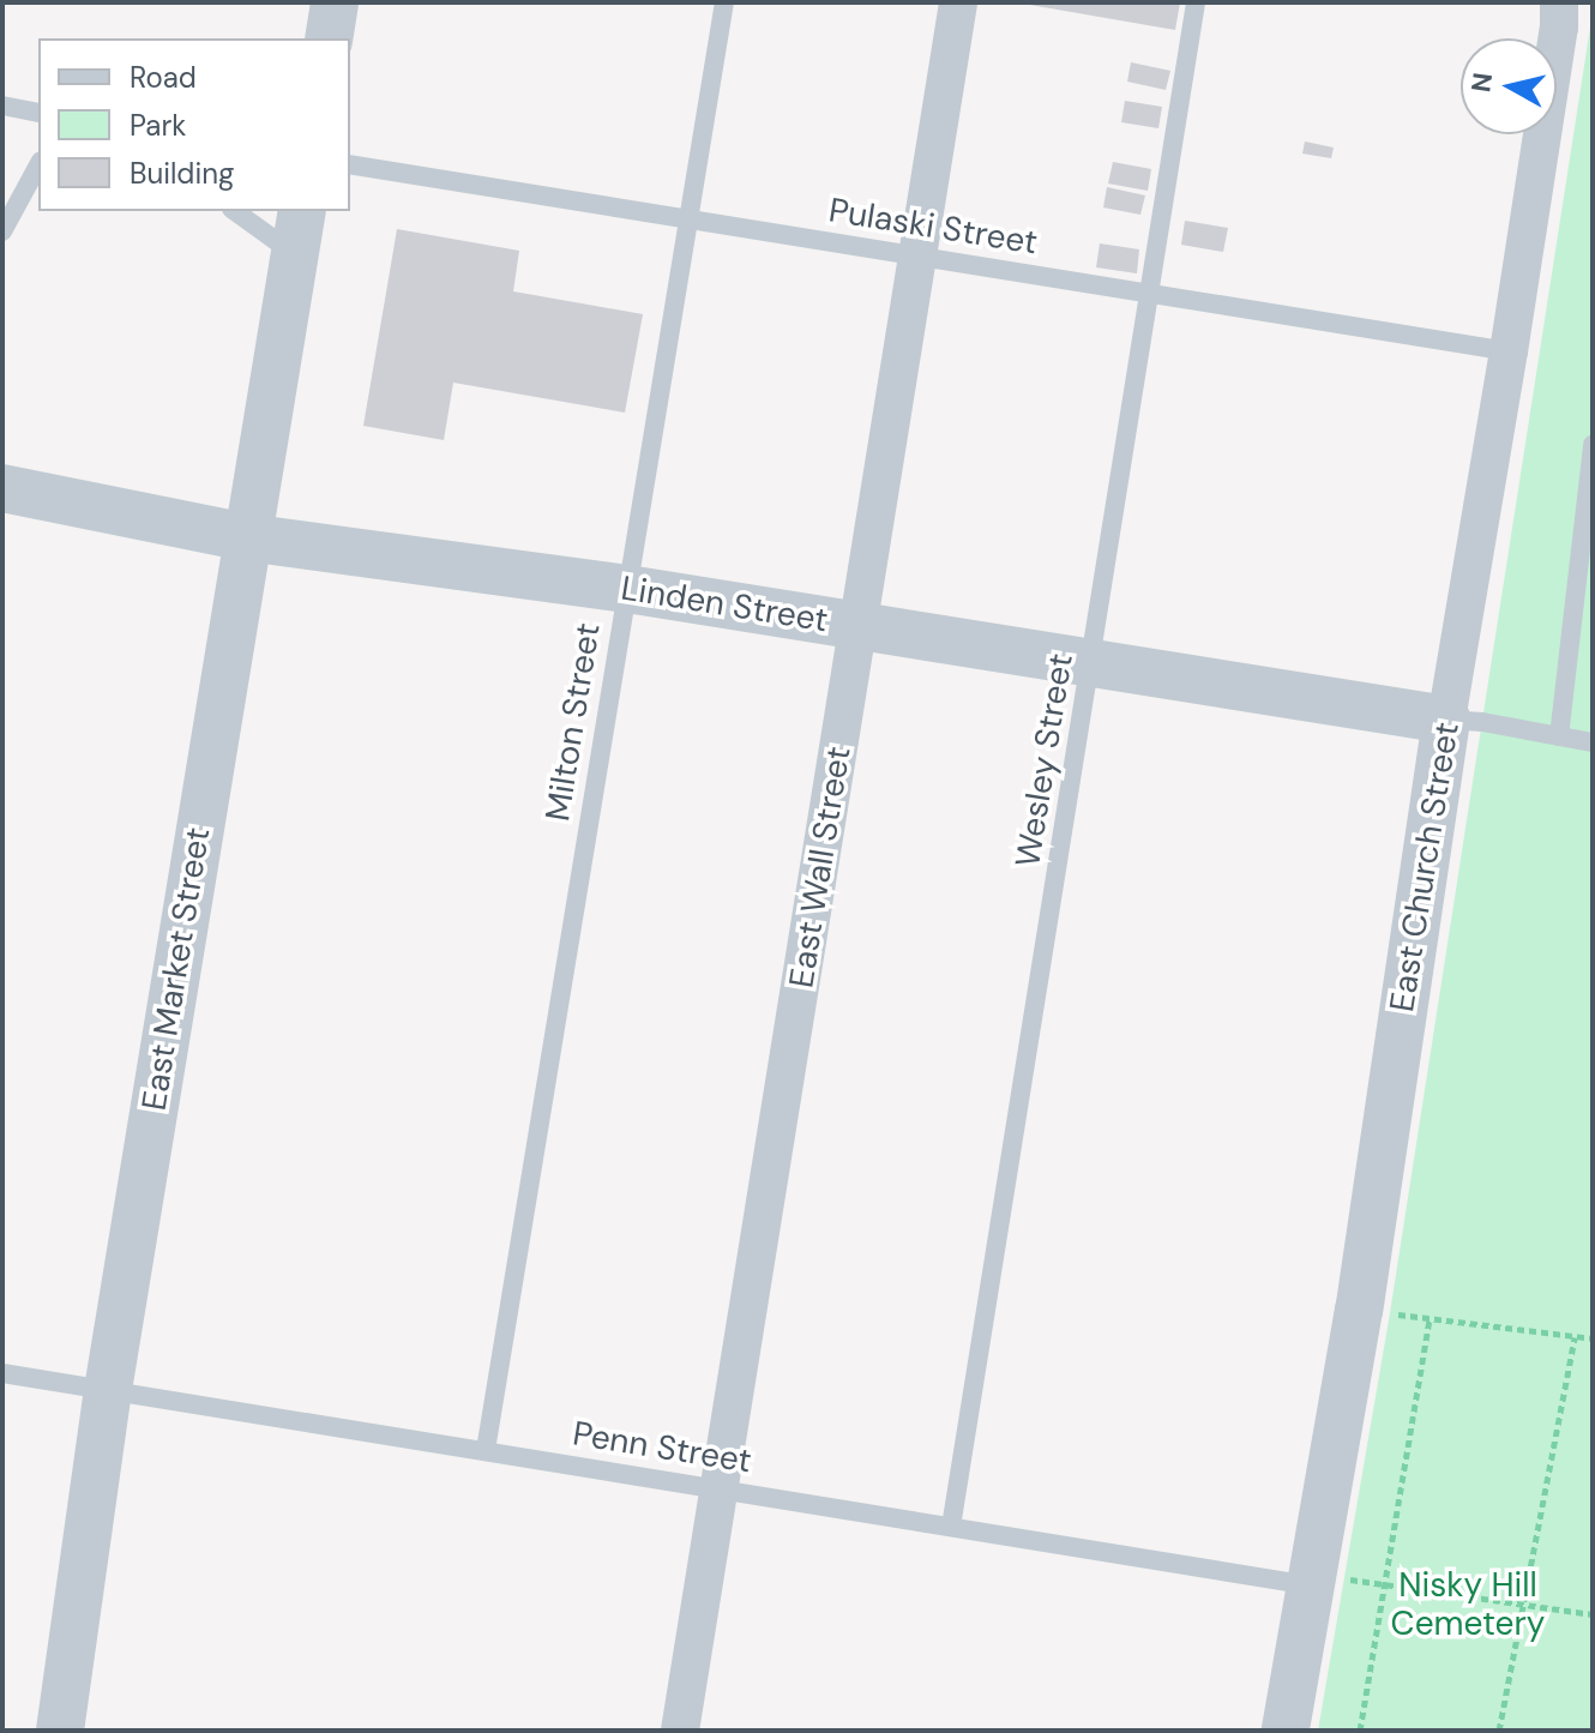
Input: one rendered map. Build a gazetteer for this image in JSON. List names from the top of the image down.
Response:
{
  "streets": {
    "street": [
      "Linden Street",
      "East Wall Street",
      "East Church Street",
      "East Market Street"
    ],
    "lane": [
      "Pulaski Street",
      "Milton Street",
      "Wesley Street",
      "Penn Street"
    ]
  },
  "crossings": [
    ["Pulaski Street", "Milton Street"],
    ["Pulaski Street", "Wesley Street"],
    ["Pulaski Street", "East Wall Street"],
    ["Pulaski Street", "East Church Street"],
    ["Linden Street", "Milton Street"],
    ["Linden Street", "Wesley Street"],
    ["Linden Street", "East Wall Street"],
    ["Linden Street", "East Church Street"],
    ["Linden Street", "East Market Street"],
    ["Milton Street", "Penn Street"],
    ["Wesley Street", "Penn Street"],
    ["East Wall Street", "Penn Street"],
    ["East Church Street", "Penn Street"],
    ["East Market Street", "Penn Street"]
  ],
  "parks": ["Nisky Hill Cemetery"],
  "legend": ["Road", "Park", "Building"],
  "north": "left"
}
